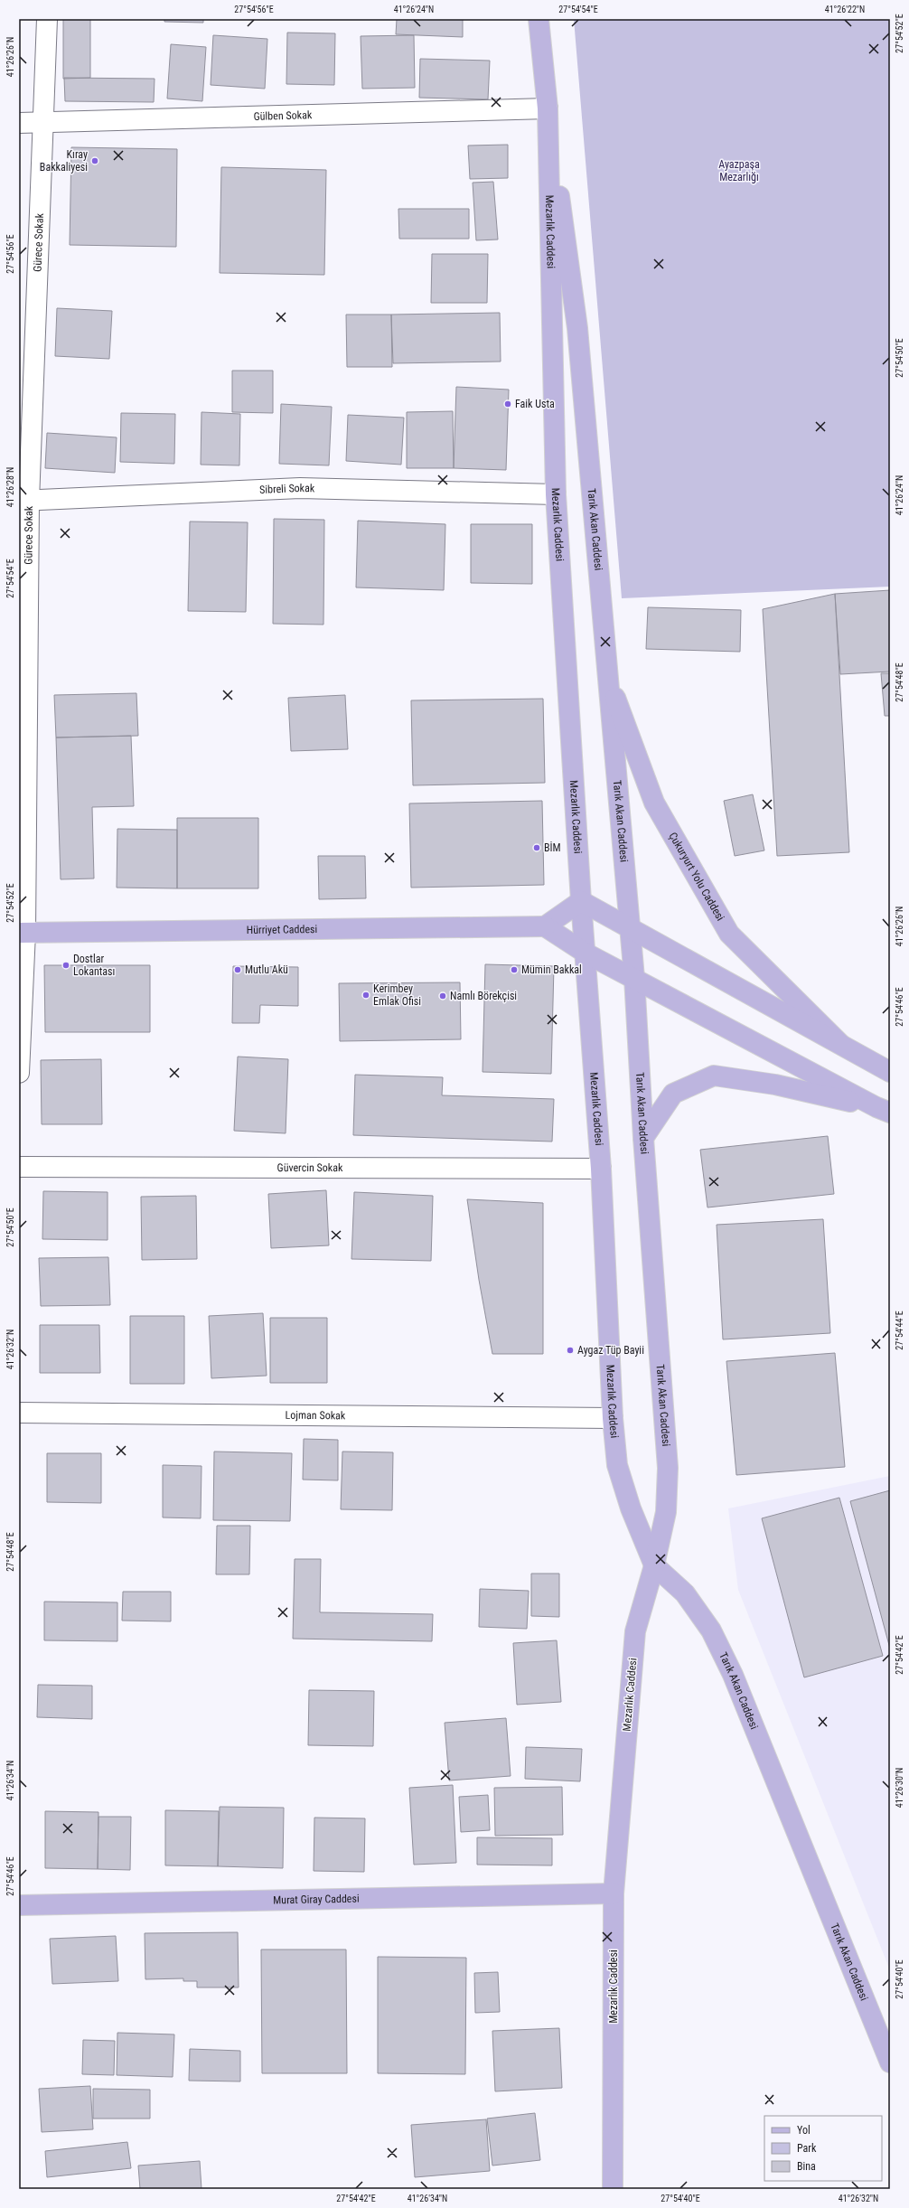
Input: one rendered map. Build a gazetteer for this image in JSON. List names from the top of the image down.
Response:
{
  "streets": {
    "main road": [
      "Mezarlık Caddesi",
      "Tarık Akan Caddesi",
      "Çukuryurt Yolu Caddesi",
      "Hürriyet Caddesi",
      "Murat Giray Caddesi"
    ],
    "street": [
      "Gülben Sokak",
      "Gürece Sokak",
      "Sibreli Sokak",
      "Güvercin Sokak",
      "Lojman Sokak"
    ]
  },
  "crossings": [
    ["Gülben Sokak", "Mezarlık Caddesi"],
    ["Gülben Sokak", "Gürece Sokak"],
    ["Gülben Sokak", "Tarık Akan Caddesi"],
    ["Mezarlık Caddesi", "Sibreli Sokak"],
    ["Mezarlık Caddesi", "Tarık Akan Caddesi"],
    ["Mezarlık Caddesi", "Çukuryurt Yolu Caddesi"],
    ["Mezarlık Caddesi", "Güvercin Sokak"],
    ["Mezarlık Caddesi", "Lojman Sokak"],
    ["Mezarlık Caddesi", "Murat Giray Caddesi"],
    ["Gürece Sokak", "Sibreli Sokak"],
    ["Gürece Sokak", "Hürriyet Caddesi"],
    ["Tarık Akan Caddesi", "Çukuryurt Yolu Caddesi"]
  ],
  "parks": ["Ayazpaşa Mezarlığı"],
  "places": [
    "Kıray Bakkaliyesi",
    "Faik Usta",
    "BİM",
    "Dostlar Lokantası",
    "Mutlu Akü",
    "Mümin Bakkal",
    "Kerimbey Emlak Ofisi",
    "Namlı Börekçisi",
    "Aygaz Tüp Bayii"
  ],
  "legend": ["Yol", "Park", "Bina"],
  "coordinates": [
    "27°54'56\"E",
    "41°26'24\"N",
    "27°54'54\"E",
    "41°26'22\"N",
    "27°54'52\"E",
    "41°26'26\"N",
    "27°54'50\"E",
    "41°26'28\"N",
    "27°54'48\"E",
    "27°54'46\"E",
    "27°54'44\"E",
    "41°26'32\"N",
    "27°54'42\"E",
    "41°26'34\"N",
    "41°26'30\"N",
    "27°54'40\"E"
  ]
}
